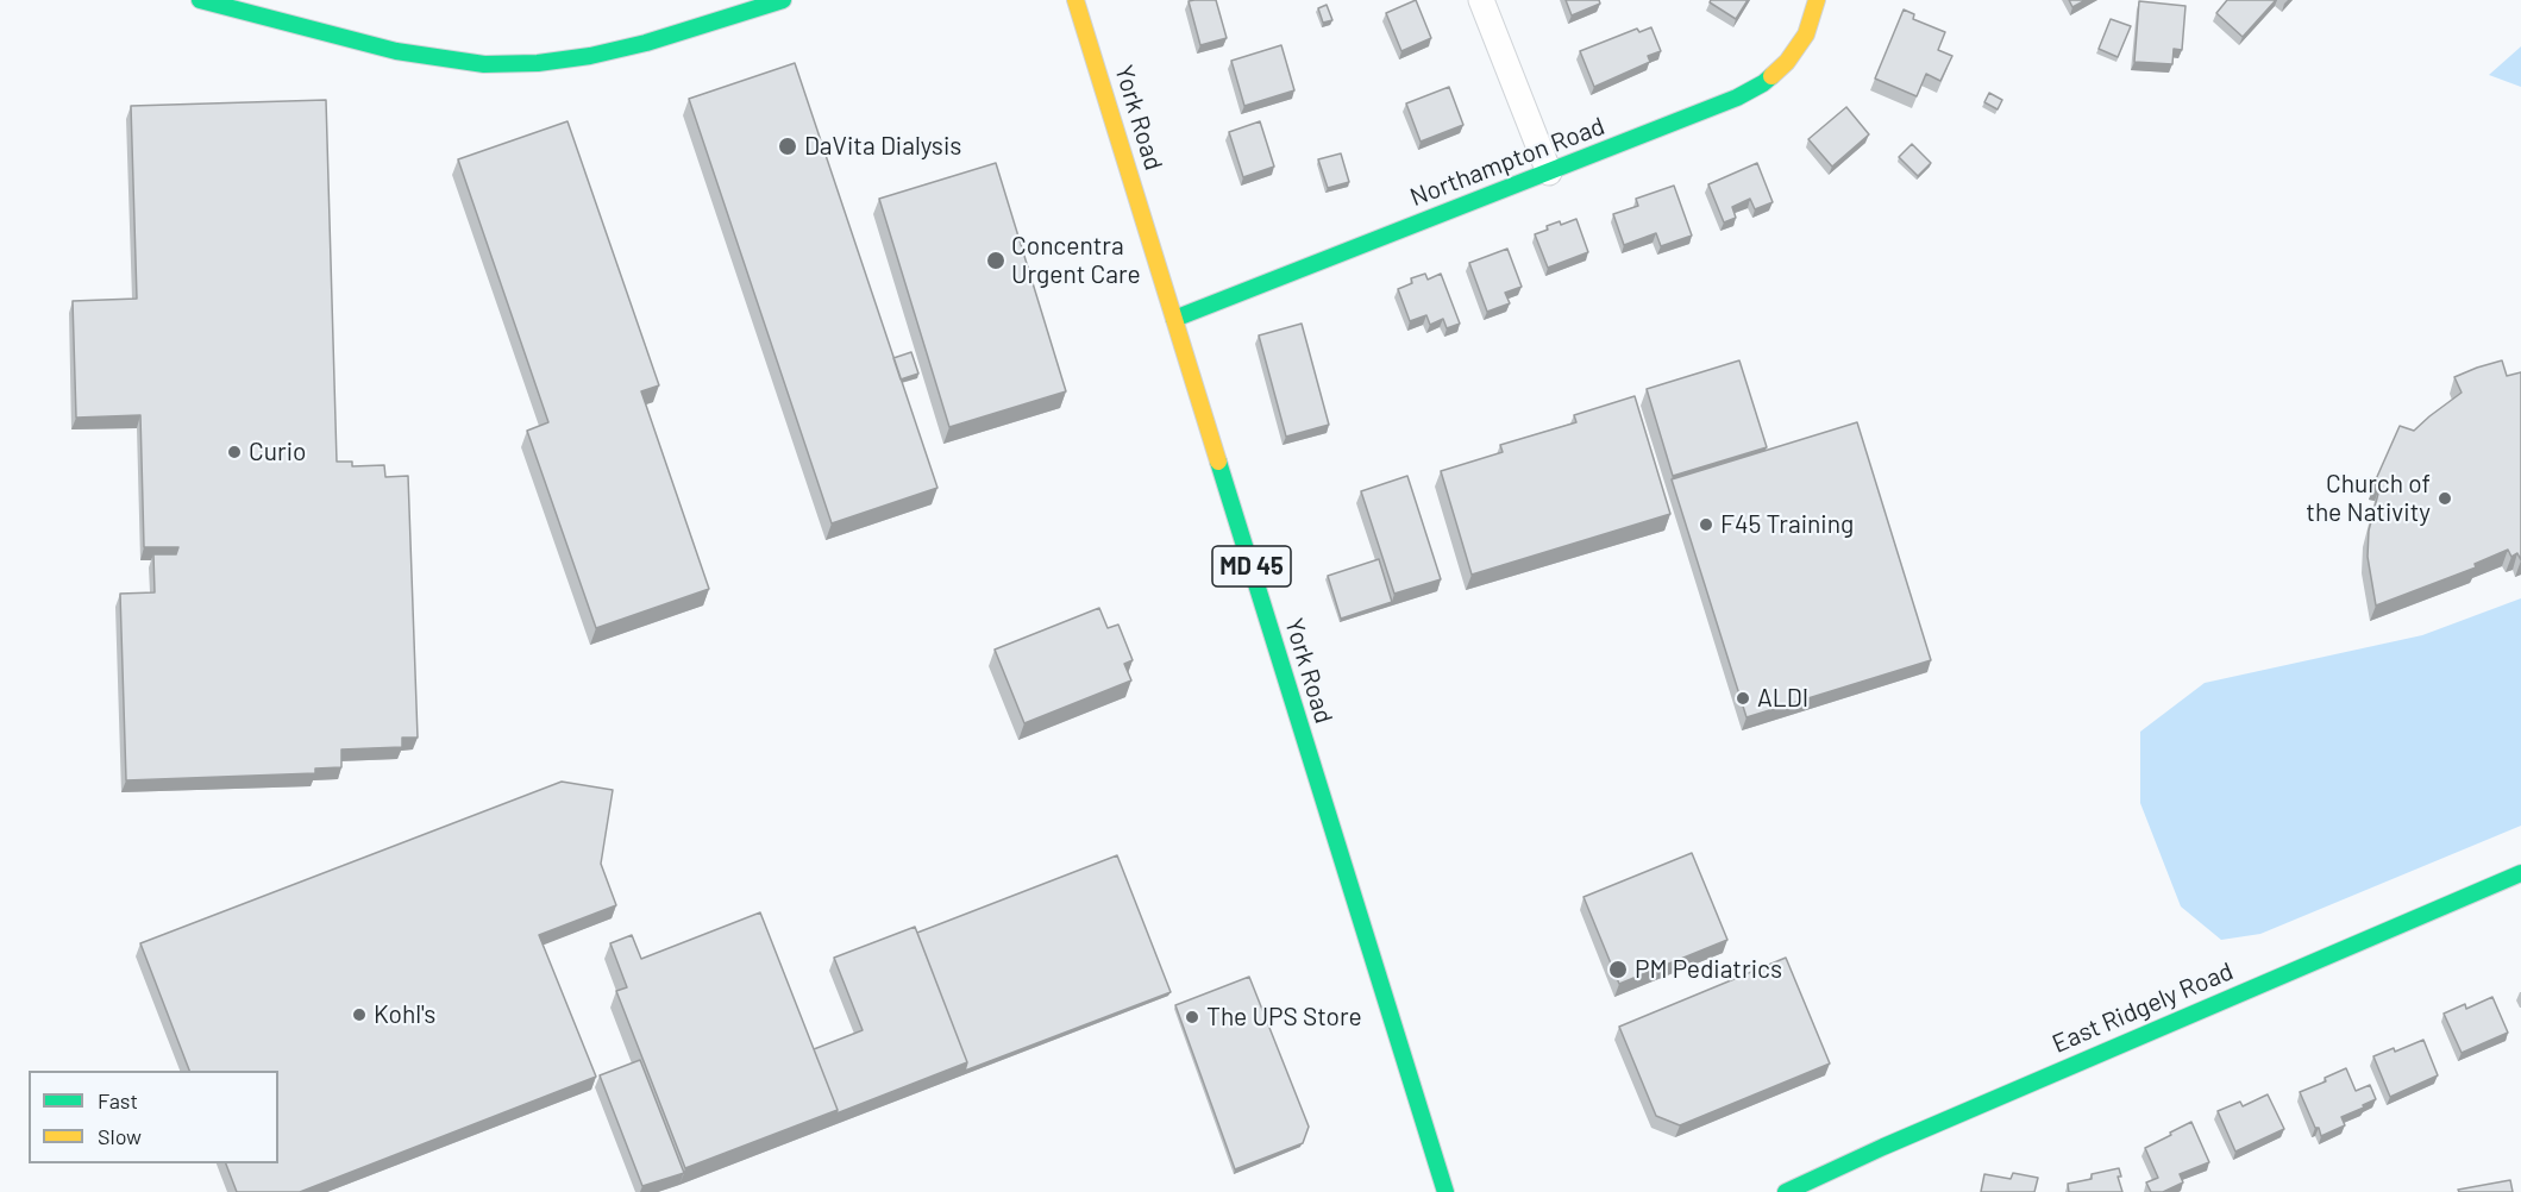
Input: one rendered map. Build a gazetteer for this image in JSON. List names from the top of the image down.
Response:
{
  "streets": {
    "street": [
      "York Road",
      "Northampton Road",
      "MD 45",
      "East Ridgely Road"
    ]
  },
  "crossings": [
    ["York Road", "Northampton Road"]
  ],
  "places": [
    "DaVita Dialysis",
    "Concentra Urgent Care",
    "Curio",
    "Church of the Nativity",
    "F45 Training",
    "ALDI",
    "PM Pediatrics",
    "Kohl's",
    "The UPS Store"
  ],
  "legend": ["Fast", "Slow"]
}
